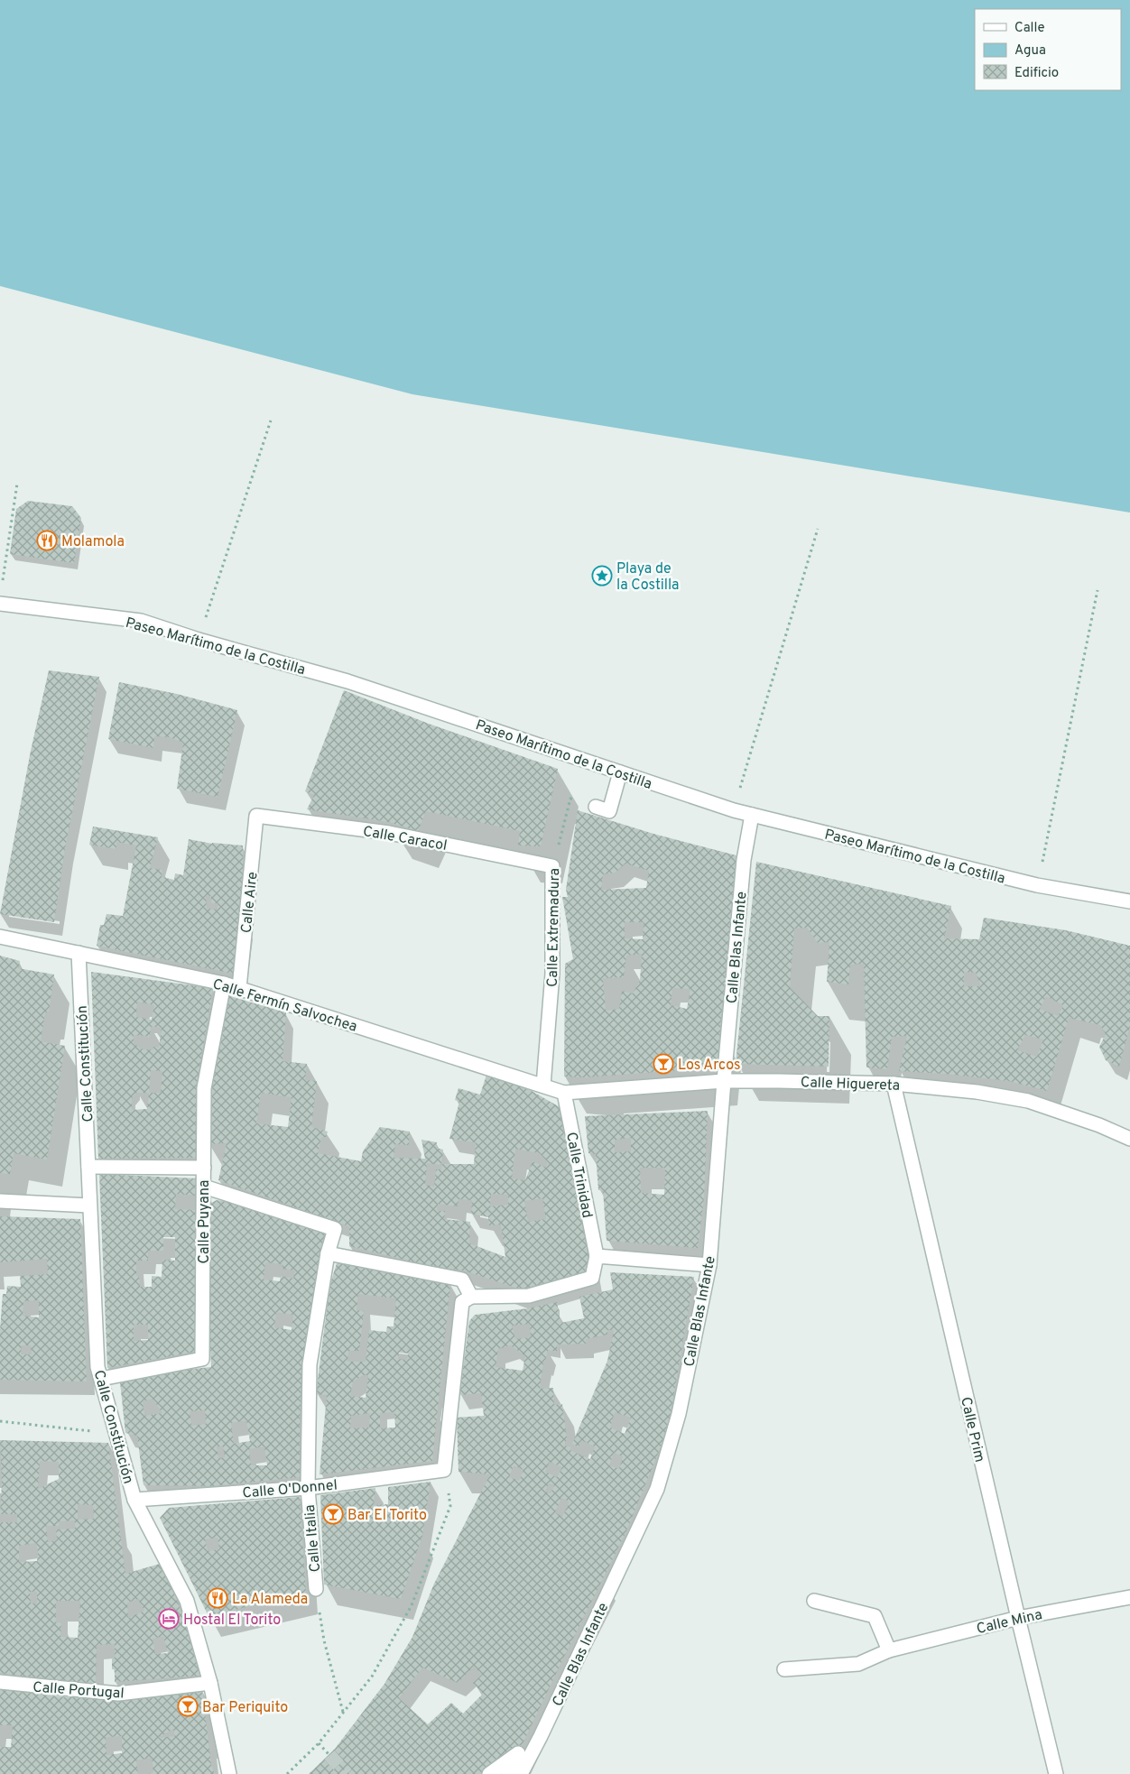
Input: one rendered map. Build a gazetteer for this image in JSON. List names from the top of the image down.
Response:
{
  "streets": {
    "street": [
      "Paseo Marítimo de la Costilla",
      "Calle Caracol",
      "Calle Aire",
      "Calle Extremadura",
      "Calle Blas Infante",
      "Calle Fermín Salvochea",
      "Calle Constitución",
      "Calle Higuereta",
      "Calle Trinidad",
      "Calle Puyana",
      "Calle Prim",
      "Calle O'Donnel",
      "Calle Italia",
      "Calle Mina",
      "Calle Portugal"
    ]
  },
  "crossings": [
    ["Paseo Marítimo de la Costilla", "Calle Blas Infante"],
    ["Calle Caracol", "Calle Aire"],
    ["Calle Caracol", "Calle Extremadura"],
    ["Calle Aire", "Calle Fermín Salvochea"],
    ["Calle Extremadura", "Calle Fermín Salvochea"],
    ["Calle Blas Infante", "Calle Higuereta"],
    ["Calle Fermín Salvochea", "Calle Constitución"],
    ["Calle Fermín Salvochea", "Calle Higuereta"],
    ["Calle Fermín Salvochea", "Calle Trinidad"],
    ["Calle Fermín Salvochea", "Calle Puyana"],
    ["Calle Constitución", "Calle Puyana"],
    ["Calle Constitución", "Calle O'Donnel"],
    ["Calle Constitución", "Calle Portugal"],
    ["Calle Higuereta", "Calle Trinidad"],
    ["Calle Higuereta", "Calle Prim"],
    ["Calle Puyana", "Calle Italia"],
    ["Calle Prim", "Calle Mina"],
    ["Calle O'Donnel", "Calle Italia"]
  ],
  "places": {
    "restaurant": ["Molamola", "La Alameda"],
    "place": ["Playa de la Costilla"],
    "bar": ["Los Arcos", "Bar El Torito", "Bar Periquito"],
    "hotel": ["Hostal El Torito"]
  },
  "legend": ["Calle", "Agua", "Edificio"]
}
